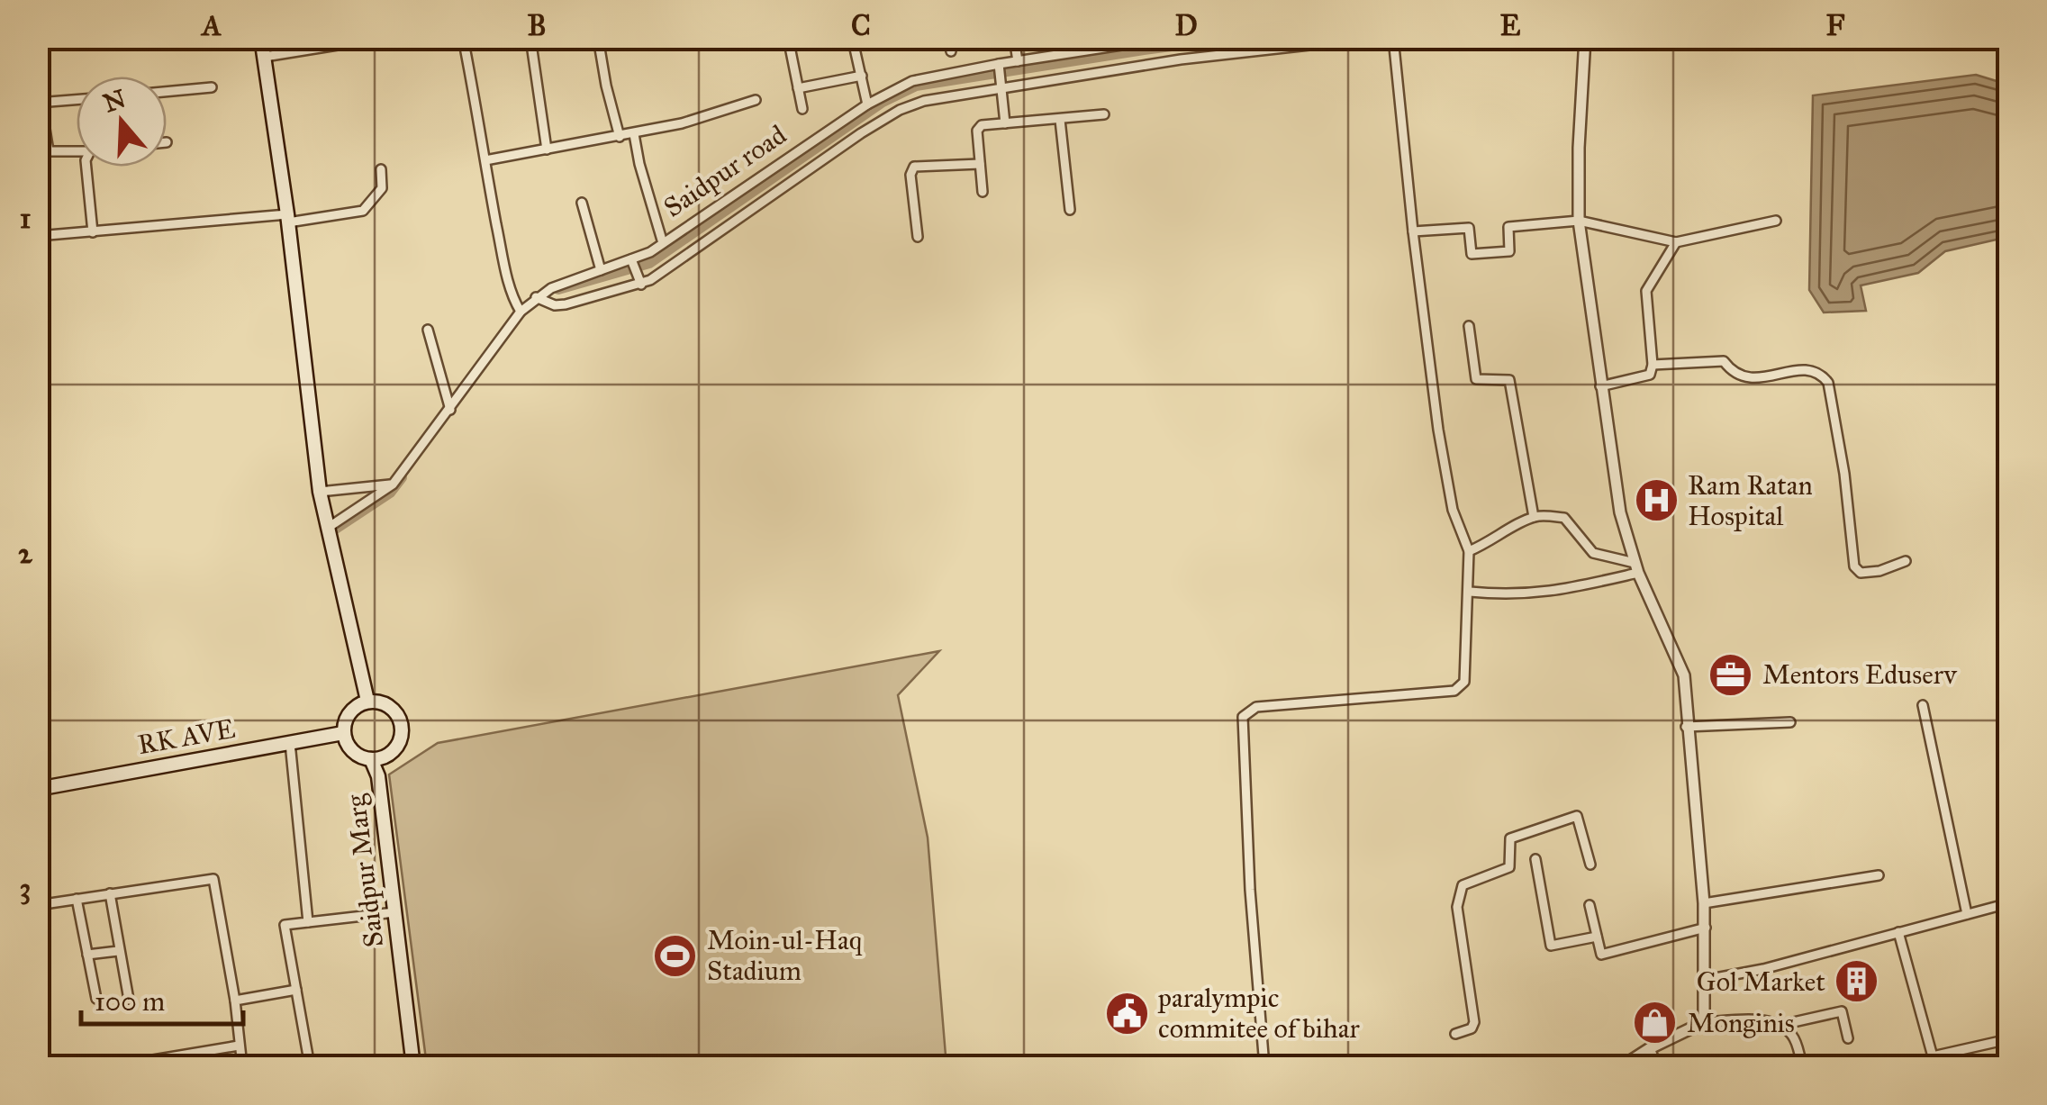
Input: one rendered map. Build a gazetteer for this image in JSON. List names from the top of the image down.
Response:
{
  "streets": {
    "main road": ["RK AVE", "Saidpur Marg"],
    "street": ["Saidpur road"]
  },
  "places": {
    "hospital": ["Ram Ratan Hospital"],
    "office": ["Mentors Eduserv"],
    "sports": ["Moin-ul-Haq Stadium"],
    "building": ["Gol Market"],
    "public building": ["paralympic commitee of bihar"],
    "shop": ["Monginis"]
  },
  "scale_bar": "100 m",
  "north": "top",
  "grid": {
    "columns": [
      "A",
      "B",
      "C",
      "D",
      "E",
      "F"
    ],
    "rows": ["1", "2", "3"]
  }
}
